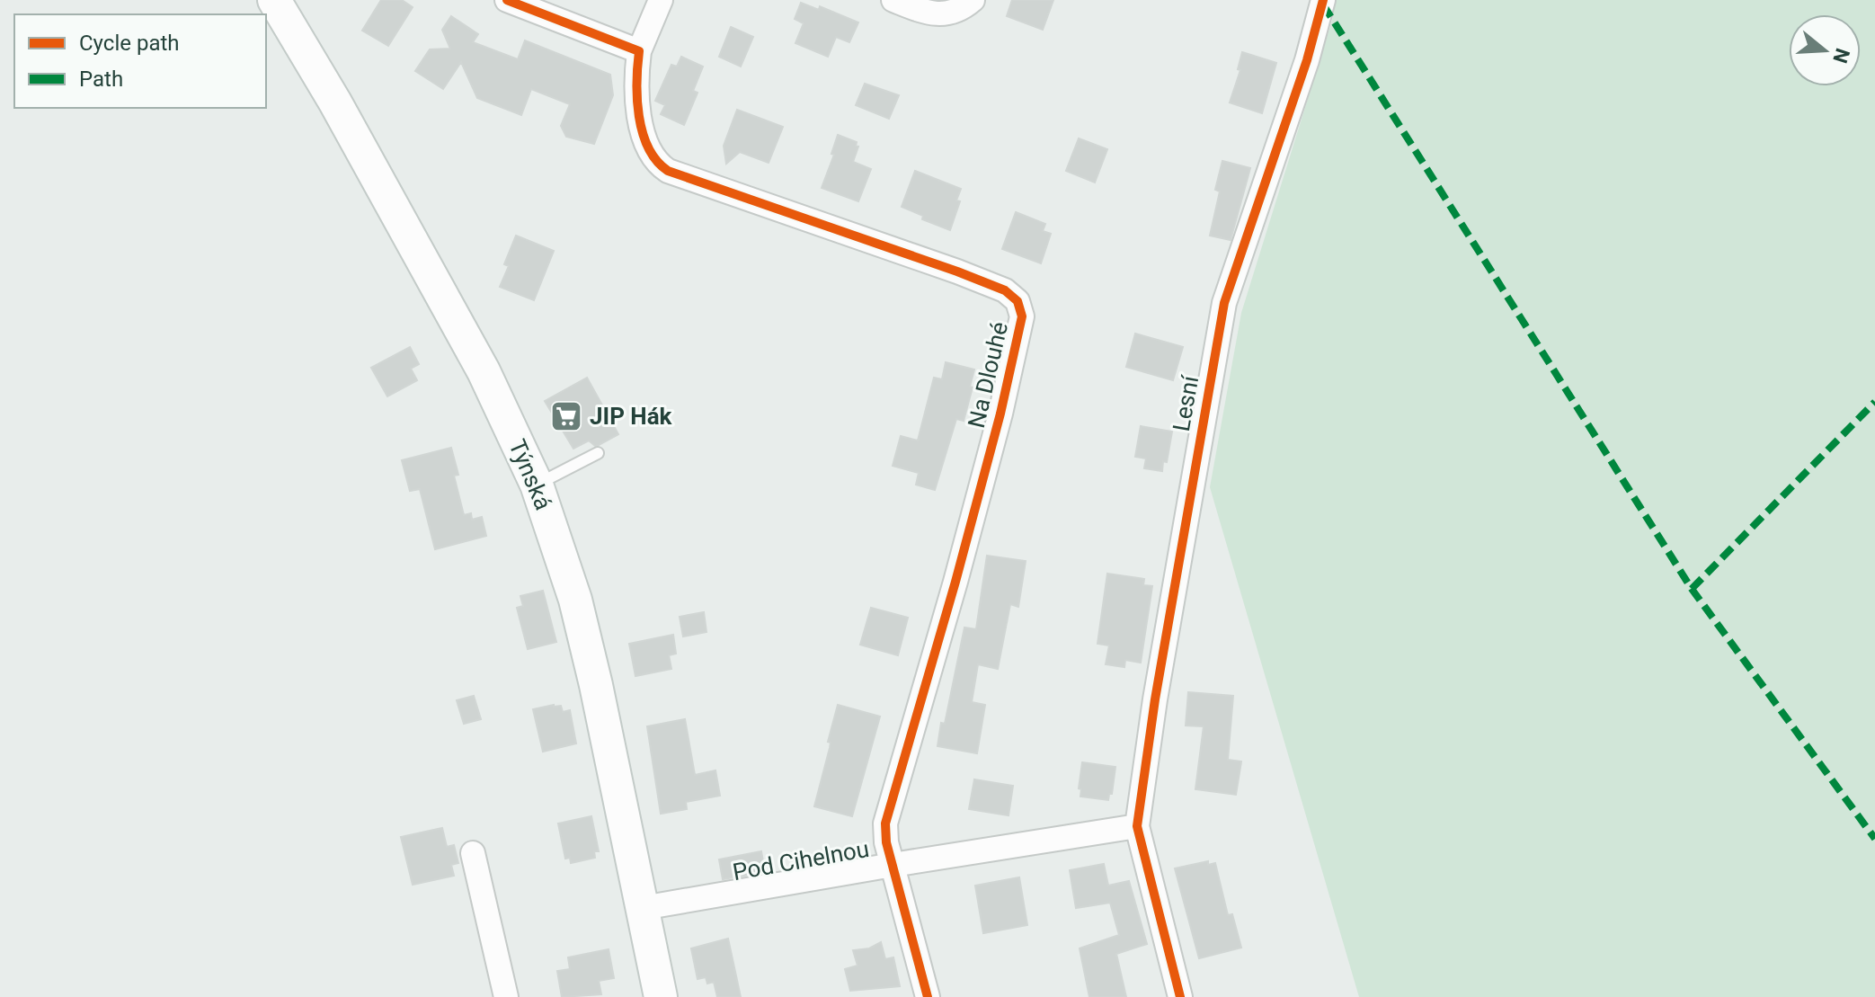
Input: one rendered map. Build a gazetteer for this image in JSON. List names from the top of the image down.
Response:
{
  "streets": {
    "main road": ["Týnská"],
    "street": ["Na Dlouhé", "Lesní", "Pod Cihelnou"]
  },
  "crossings": [
    ["Na Dlouhé", "Pod Cihelnou"],
    ["Lesní", "Pod Cihelnou"],
    ["Týnská", "Pod Cihelnou"]
  ],
  "places": {
    "supermarket": ["JIP Hák"]
  },
  "legend": ["Cycle path", "Path"],
  "north": "right"
}
